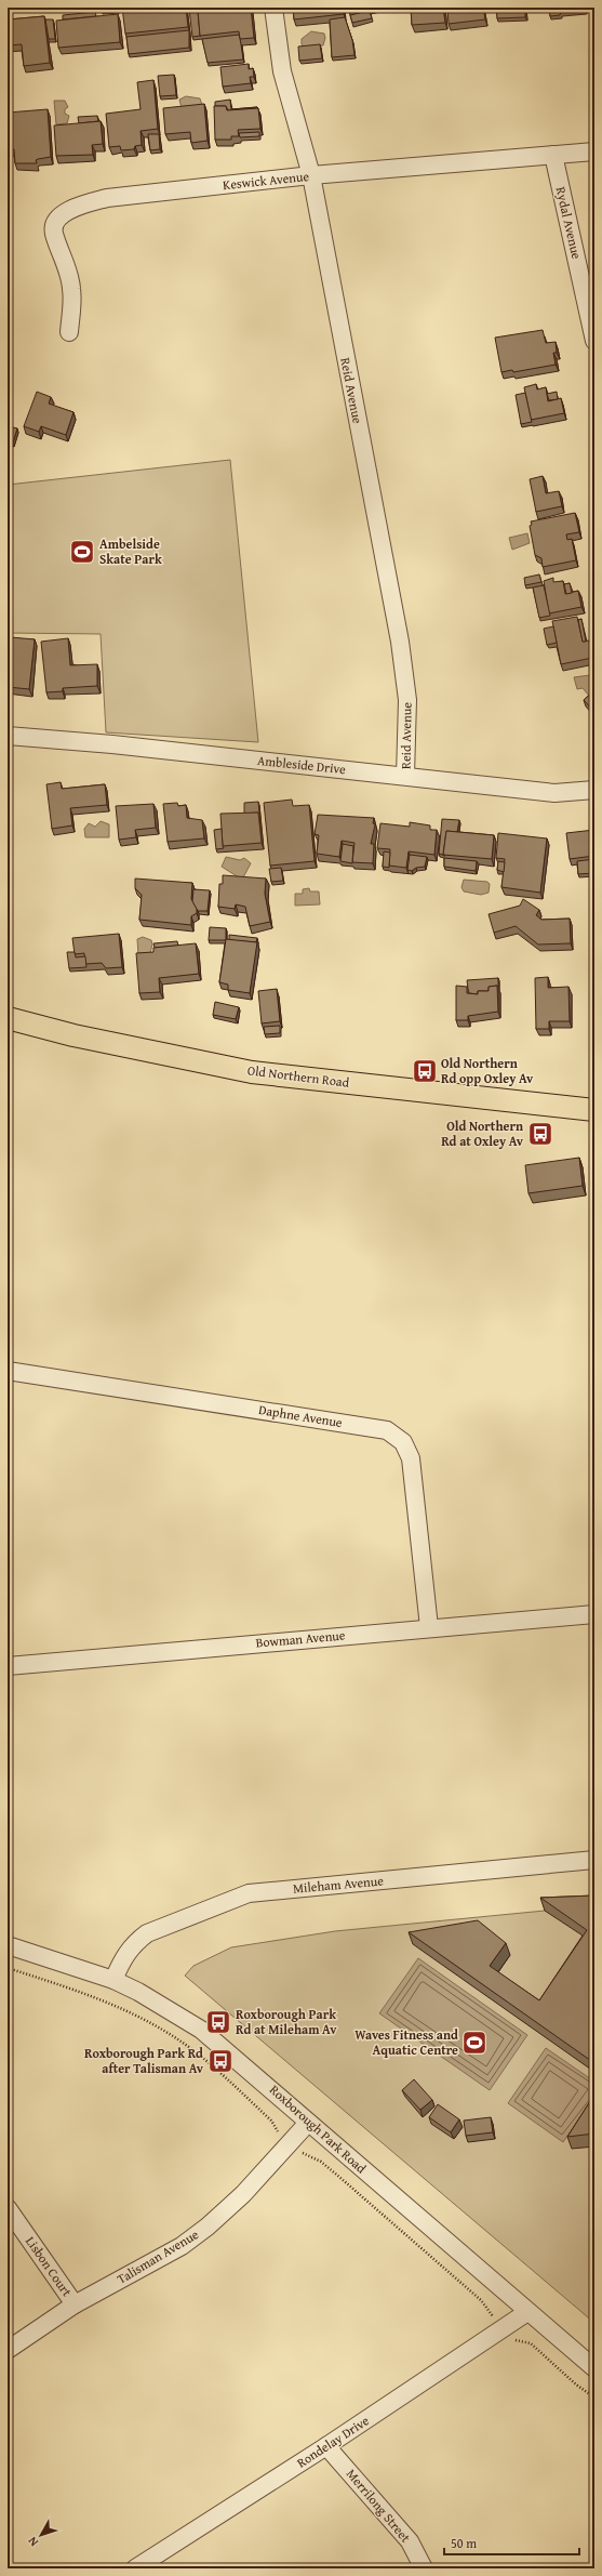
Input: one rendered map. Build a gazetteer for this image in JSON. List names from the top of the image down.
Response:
{
  "streets": {
    "main road": ["Old Northern Road"],
    "street": [
      "Keswick Avenue",
      "Rydal Avenue",
      "Reid Avenue",
      "Ambleside Drive",
      "Daphne Avenue",
      "Bowman Avenue",
      "Mileham Avenue",
      "Roxborough Park Road",
      "Talisman Avenue",
      "Lisbon Court",
      "Rondelay Drive",
      "Merrilong Street"
    ]
  },
  "crossings": [
    ["Keswick Avenue", "Rydal Avenue"],
    ["Keswick Avenue", "Reid Avenue"],
    ["Reid Avenue", "Ambleside Drive"],
    ["Daphne Avenue", "Bowman Avenue"],
    ["Mileham Avenue", "Roxborough Park Road"],
    ["Roxborough Park Road", "Talisman Avenue"],
    ["Roxborough Park Road", "Rondelay Drive"],
    ["Talisman Avenue", "Lisbon Court"],
    ["Rondelay Drive", "Merrilong Street"]
  ],
  "places": {
    "sports": ["Ambelside Skate Park", "Waves Fitness and Aquatic Centre"],
    "bus stop": [
      "Old Northern Rd opp Oxley Av",
      "Old Northern Rd at Oxley Av",
      "Roxborough Park Rd at Mileham Av",
      "Roxborough Park Rd after Talisman Av"
    ]
  },
  "scale_bar": "50 m",
  "north": "bottom left"
}
